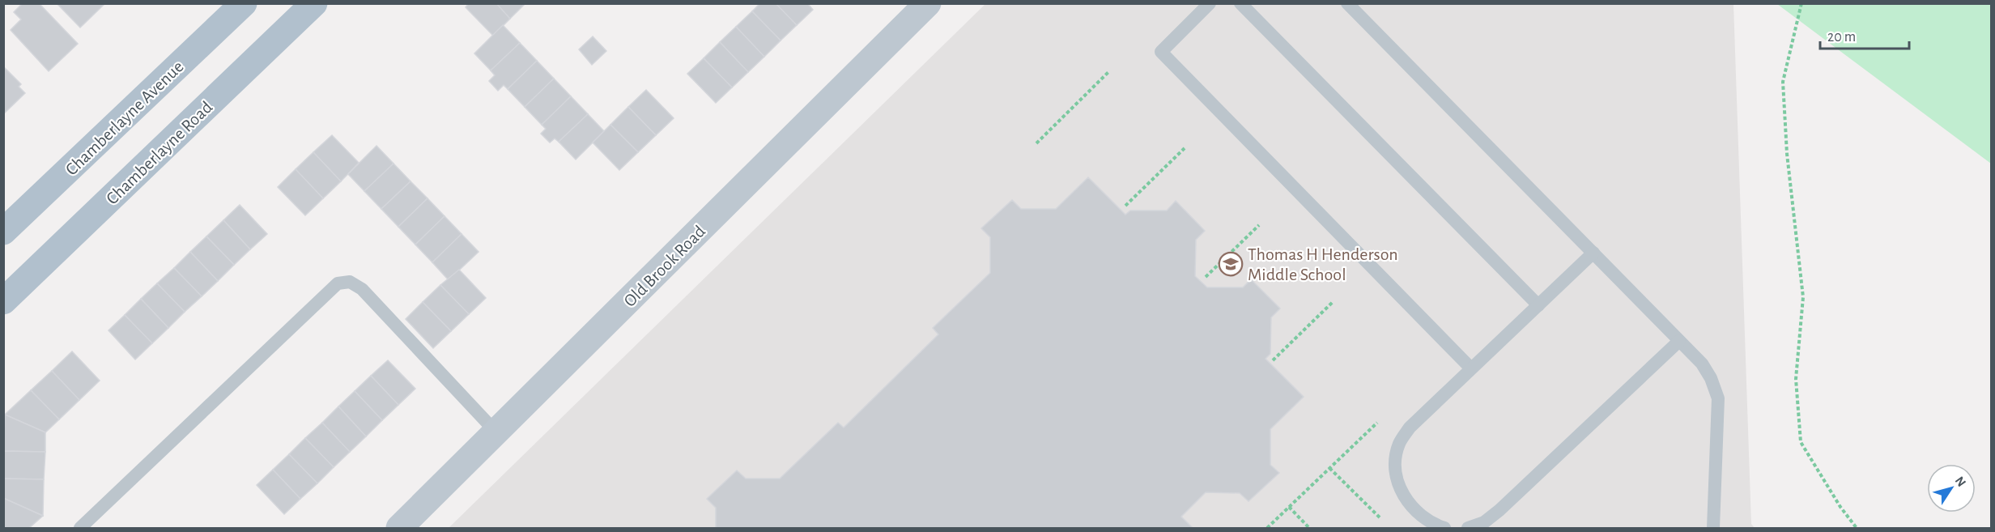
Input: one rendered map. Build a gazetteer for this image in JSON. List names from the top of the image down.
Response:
{
  "streets": {
    "main road": ["Chamberlayne Avenue", "Chamberlayne Road"],
    "street": ["Old Brook Road"]
  },
  "places": {
    "school or university": ["Thomas H Henderson Middle School"]
  },
  "scale_bar": "20 m",
  "north": "top right"
}
